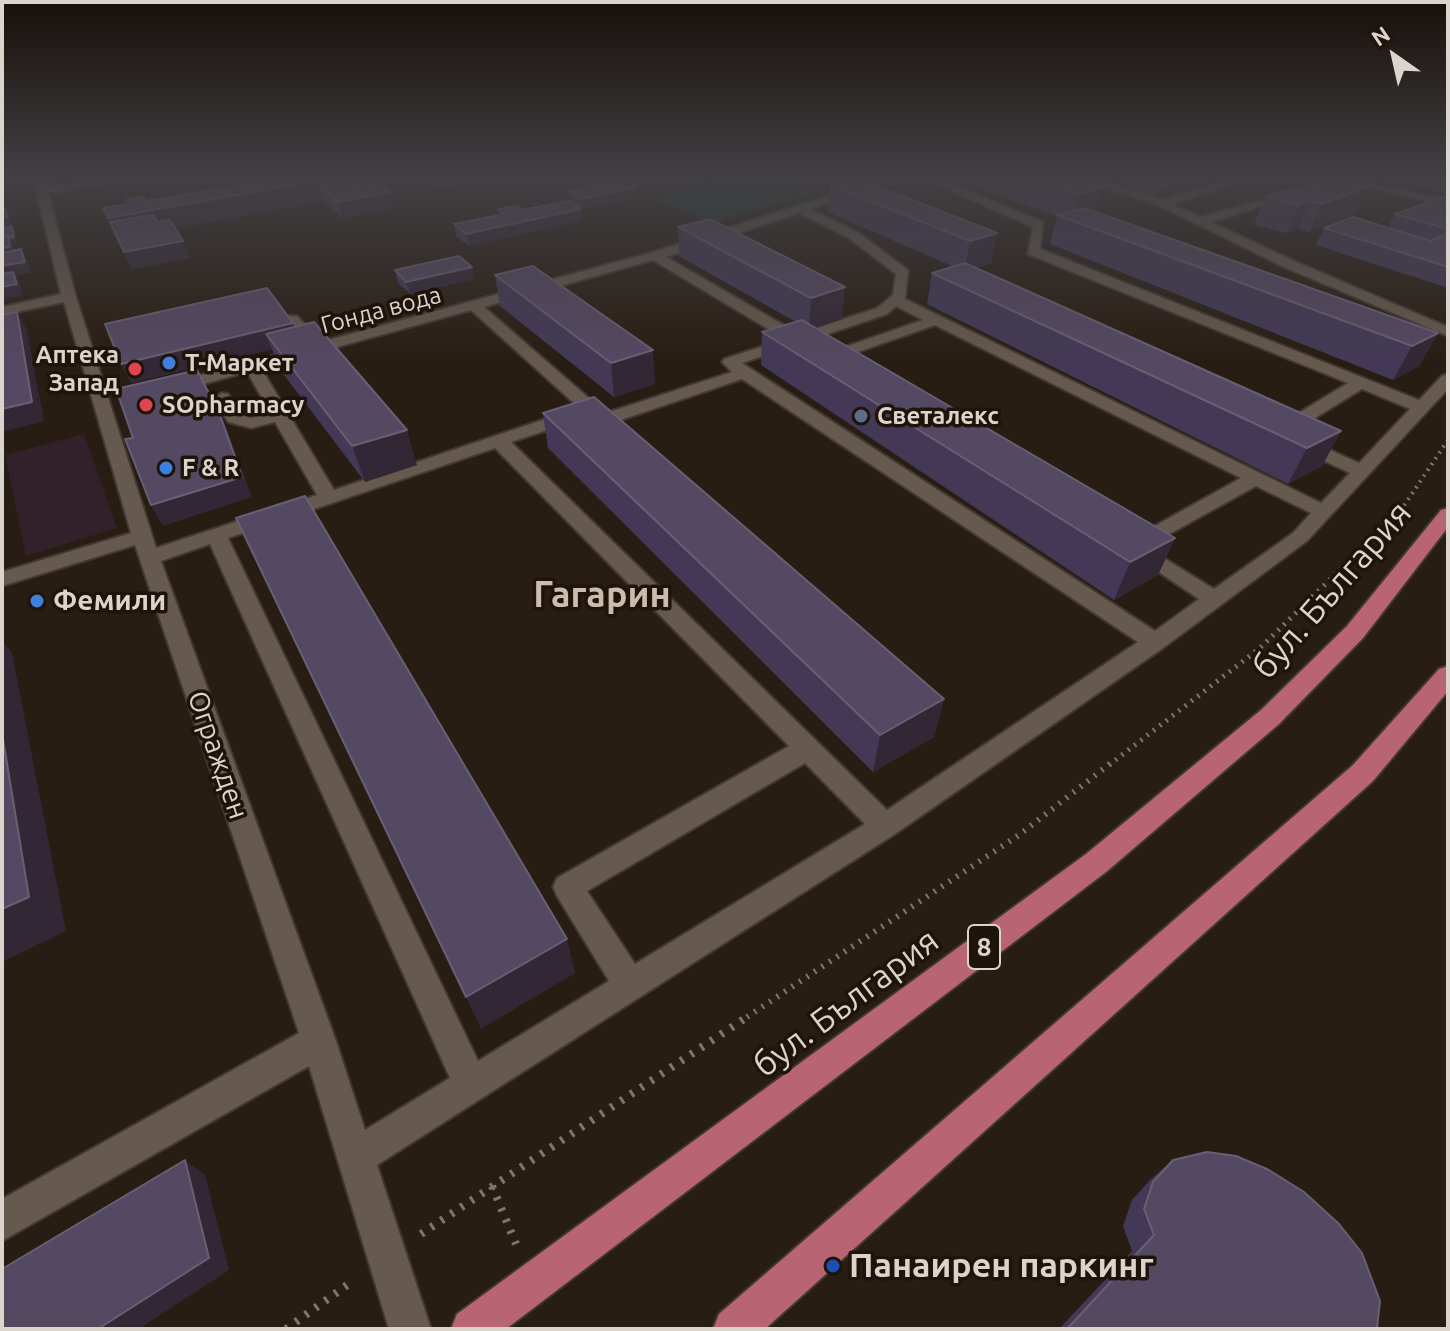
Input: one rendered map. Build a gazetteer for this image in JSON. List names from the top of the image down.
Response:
{
  "streets": {
    "main road": ["бул. България", "8"],
    "street": ["Гонда вода", "Огражден"]
  },
  "districts": ["Гагарин"],
  "places": [
    "Т-Маркет",
    "Аптека Запад",
    "SOpharmacy",
    "Светалекс",
    "F & R",
    "Фемили",
    "Панаирен паркинг"
  ],
  "north": "top left"
}
